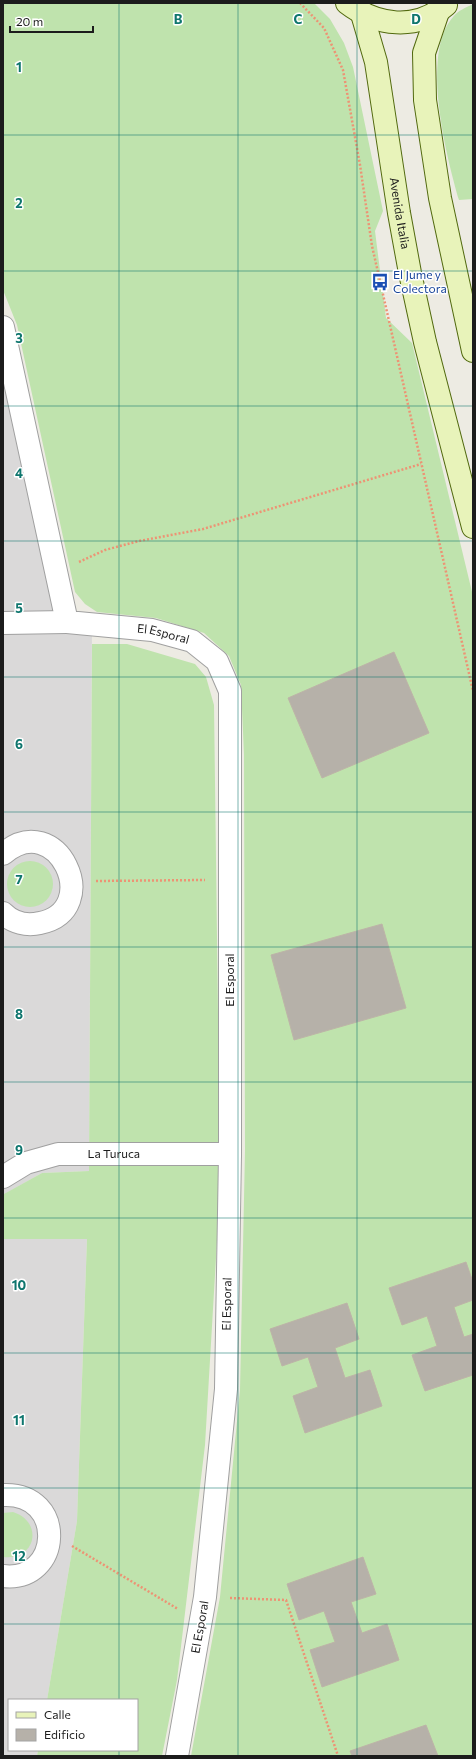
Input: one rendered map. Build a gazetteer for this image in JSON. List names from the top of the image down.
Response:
{
  "streets": {
    "main road": ["Avenida Italia"],
    "street": ["El Esporal", "La Turuca"]
  },
  "crossings": [
    ["El Esporal", "La Turuca"]
  ],
  "places": {
    "bus stop": ["El Jume y Colectora"]
  },
  "legend": ["Calle", "Edificio"],
  "scale_bar": "20 m",
  "grid": {
    "columns": ["B", "C", "D"],
    "rows": [
      "1",
      "2",
      "3",
      "4",
      "5",
      "6",
      "7",
      "8",
      "9",
      "10",
      "11",
      "12"
    ]
  }
}
